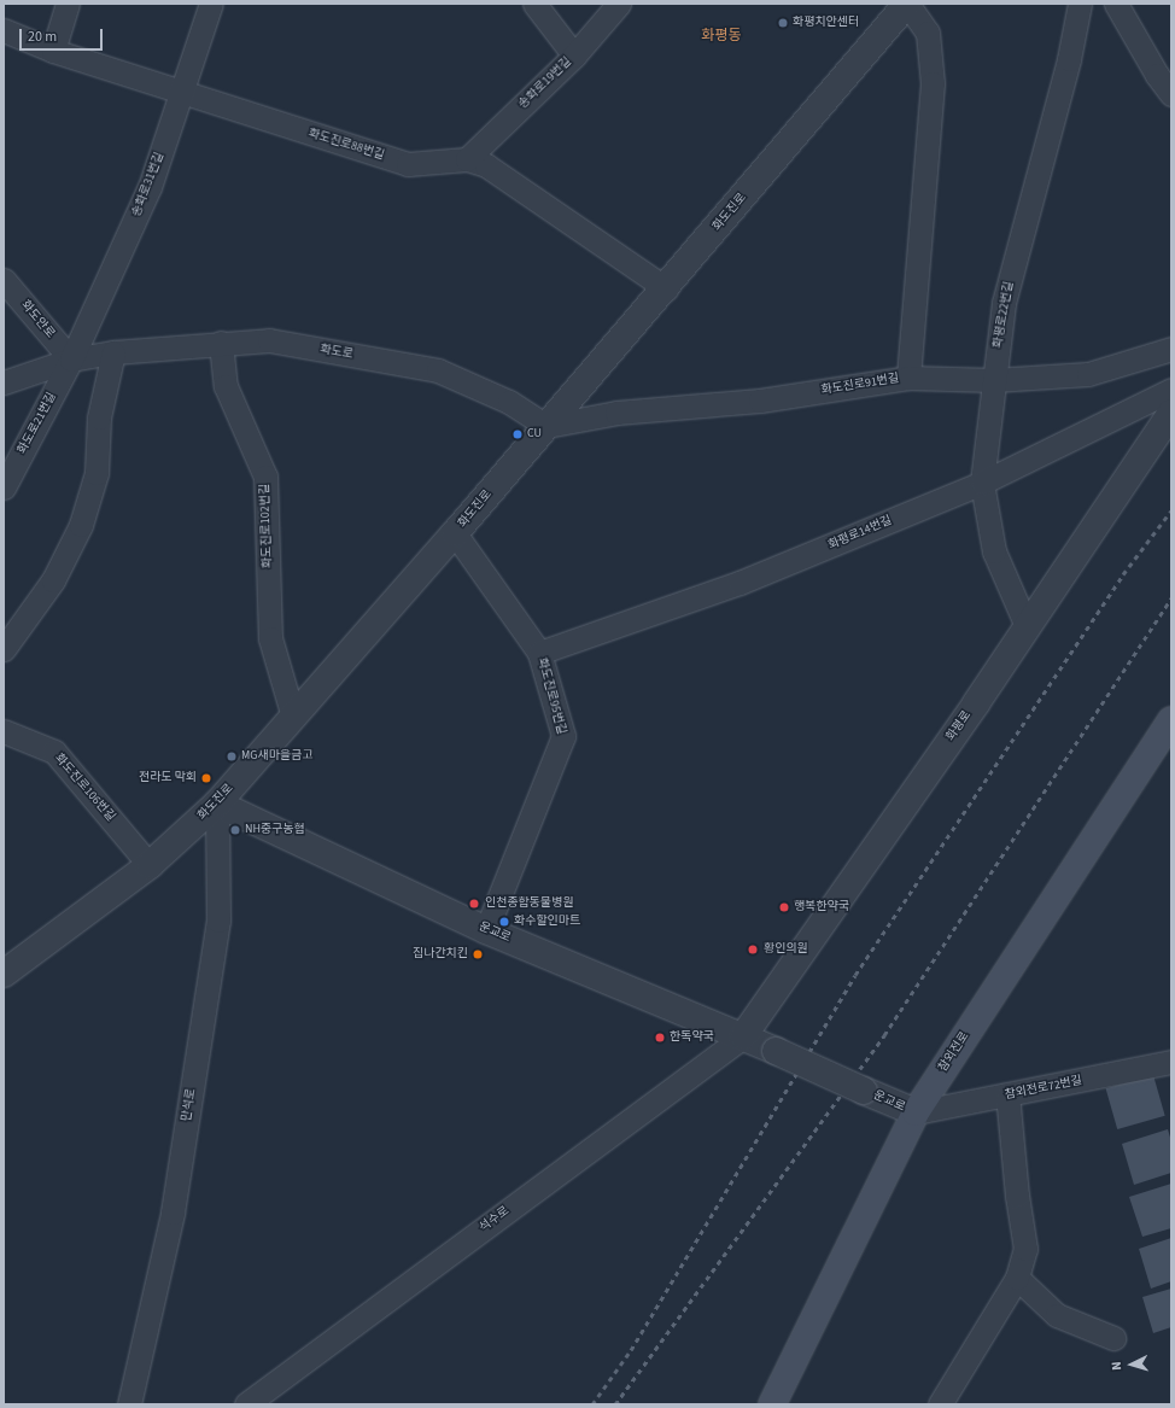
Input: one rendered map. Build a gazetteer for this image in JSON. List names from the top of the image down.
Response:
{
  "streets": {
    "main road": ["참외전로"],
    "street": [
      "송화로19번길",
      "화도진로88번길",
      "송화로31번길",
      "화도진로",
      "화평로22번길",
      "화도안로",
      "화도로",
      "화도진로91번길",
      "화도로21번길",
      "화도진로102번길",
      "화평로14번길",
      "화도진로95번길",
      "화평로",
      "화도진로106번길",
      "운교로",
      "참외전로72번길",
      "만석로",
      "석수로"
    ]
  },
  "crossings": [
    ["송화로19번길", "화도진로88번길"],
    ["화도진로88번길", "송화로31번길"],
    ["화도진로88번길", "화도진로"],
    ["송화로31번길", "화도안로"],
    ["송화로31번길", "화도로"],
    ["송화로31번길", "화도로21번길"],
    ["화도진로", "화도로"],
    ["화도진로", "화도진로91번길"],
    ["화도진로", "화도진로102번길"],
    ["화도진로", "화도진로95번길"],
    ["화도진로", "화도진로106번길"],
    ["화도진로", "운교로"],
    ["화도진로", "만석로"],
    ["화평로22번길", "화도진로91번길"],
    ["화평로22번길", "화평로14번길"],
    ["화평로22번길", "화평로"],
    ["화도안로", "화도로"],
    ["화도안로", "화도로21번길"],
    ["화도로", "화도진로91번길"],
    ["화도로", "화도로21번길"],
    ["화도로", "화도진로102번길"],
    ["화평로14번길", "화도진로95번길"],
    ["화도진로95번길", "운교로"],
    ["화평로", "운교로"],
    ["화평로", "석수로"],
    ["운교로", "참외전로"],
    ["운교로", "참외전로72번길"],
    ["운교로", "만석로"],
    ["운교로", "석수로"],
    ["참외전로", "참외전로72번길"]
  ],
  "districts": ["화평동"],
  "places": [
    "화평치안센터",
    "CU",
    "MG새마을금고",
    "전라도 막회",
    "NH중구농협",
    "인천종합동물병원",
    "행복한약국",
    "화수할인마트",
    "황인의원",
    "집나간치킨",
    "한독약국"
  ],
  "scale_bar": "20 m",
  "north": "left"
}
